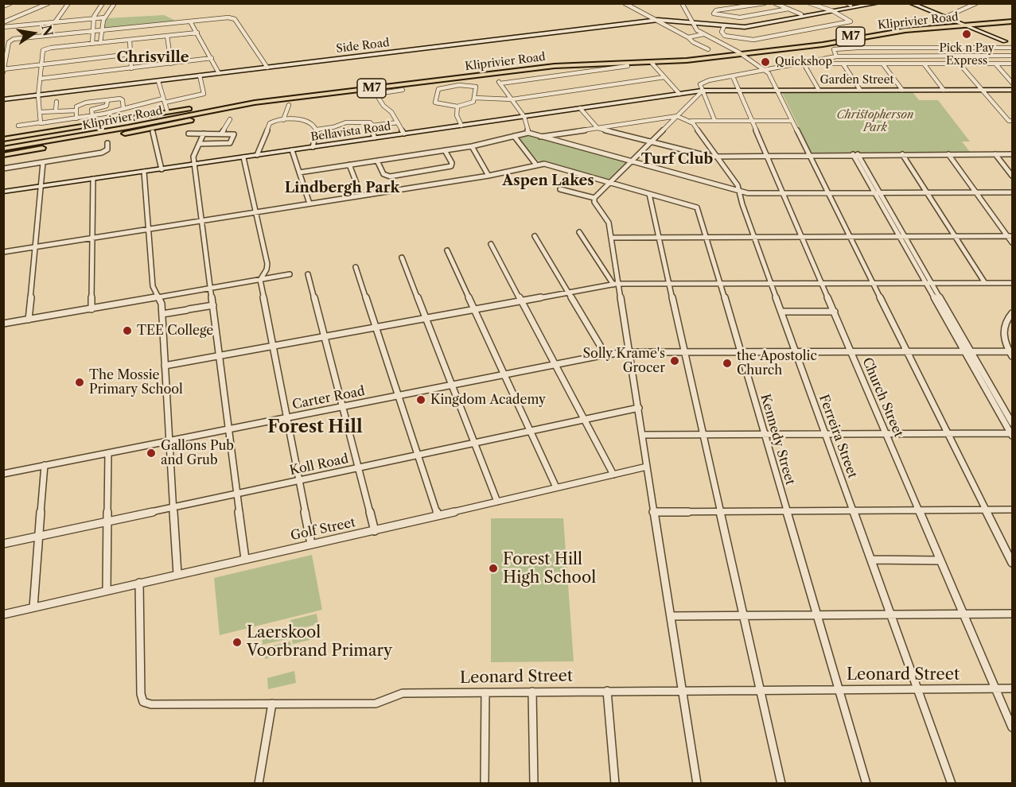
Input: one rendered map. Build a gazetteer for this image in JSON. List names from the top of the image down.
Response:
{
  "streets": {
    "main road": ["Kliprivier Road", "M7"],
    "street": [
      "Side Road",
      "Garden Street",
      "Bellavista Road",
      "Church Street",
      "Carter Road",
      "Ferreira Street",
      "Kennedy Street",
      "Koll Road",
      "Golf Street",
      "Leonard Street"
    ]
  },
  "crossings": [
    ["Garden Street", "Bellavista Road"],
    ["Garden Street", "Church Street"],
    ["Church Street", "Carter Road"],
    ["Church Street", "Leonard Street"],
    ["Carter Road", "Ferreira Street"],
    ["Carter Road", "Kennedy Street"],
    ["Ferreira Street", "Leonard Street"],
    ["Kennedy Street", "Leonard Street"],
    ["Golf Street", "Leonard Street"]
  ],
  "districts": [
    "Chrisville",
    "Turf Club",
    "Aspen Lakes",
    "Lindbergh Park",
    "Forest Hill"
  ],
  "parks": ["Christopherson Park"],
  "places": [
    "Pick n Pay Express",
    "Quickshop",
    "TEE College",
    "Solly Krame's Grocer",
    "the Apostolic Church",
    "The Mossie Primary School",
    "Kingdom Academy",
    "Gallons Pub and Grub",
    "Forest Hill High School",
    "Laerskool Voorbrand Primary"
  ],
  "north": "right"
}
